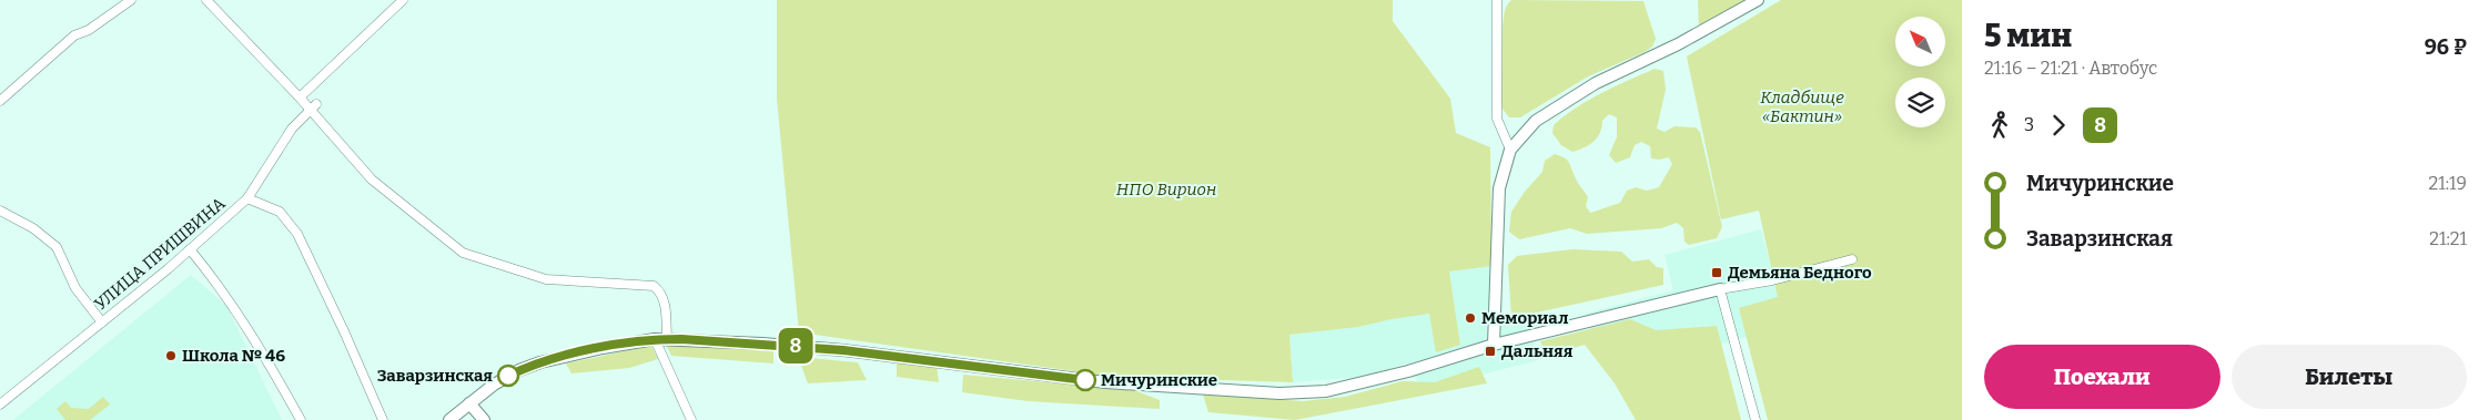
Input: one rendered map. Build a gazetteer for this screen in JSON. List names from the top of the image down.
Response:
{
  "streets": {
    "street": ["УЛИЦА ПРИШВИНА"]
  },
  "parks": ["Кладбище «Бактин»", "НПО Вирион"],
  "places": {
    "transit": ["Демьяна Бедного", "Дальняя"],
    "other": [
      "Мемориал",
      "Школа № 46",
      "Заварзинская",
      "Мичуринские"
    ]
  },
  "lines": ["bus line 8"],
  "north": "top left",
  "page": {
    "on_map": "8",
    "heading": ["5 мин", "21:16 – 21:21 · Автобус", "96 ₽"],
    "legs": ["3", "8"],
    "list": [
      {
        "name": "Мичуринские",
        "value": "21:19"
      },
      {
        "name": "Заварзинская",
        "value": "21:21"
      }
    ],
    "buttons": ["Поехали", "Билеты"]
  }
}
